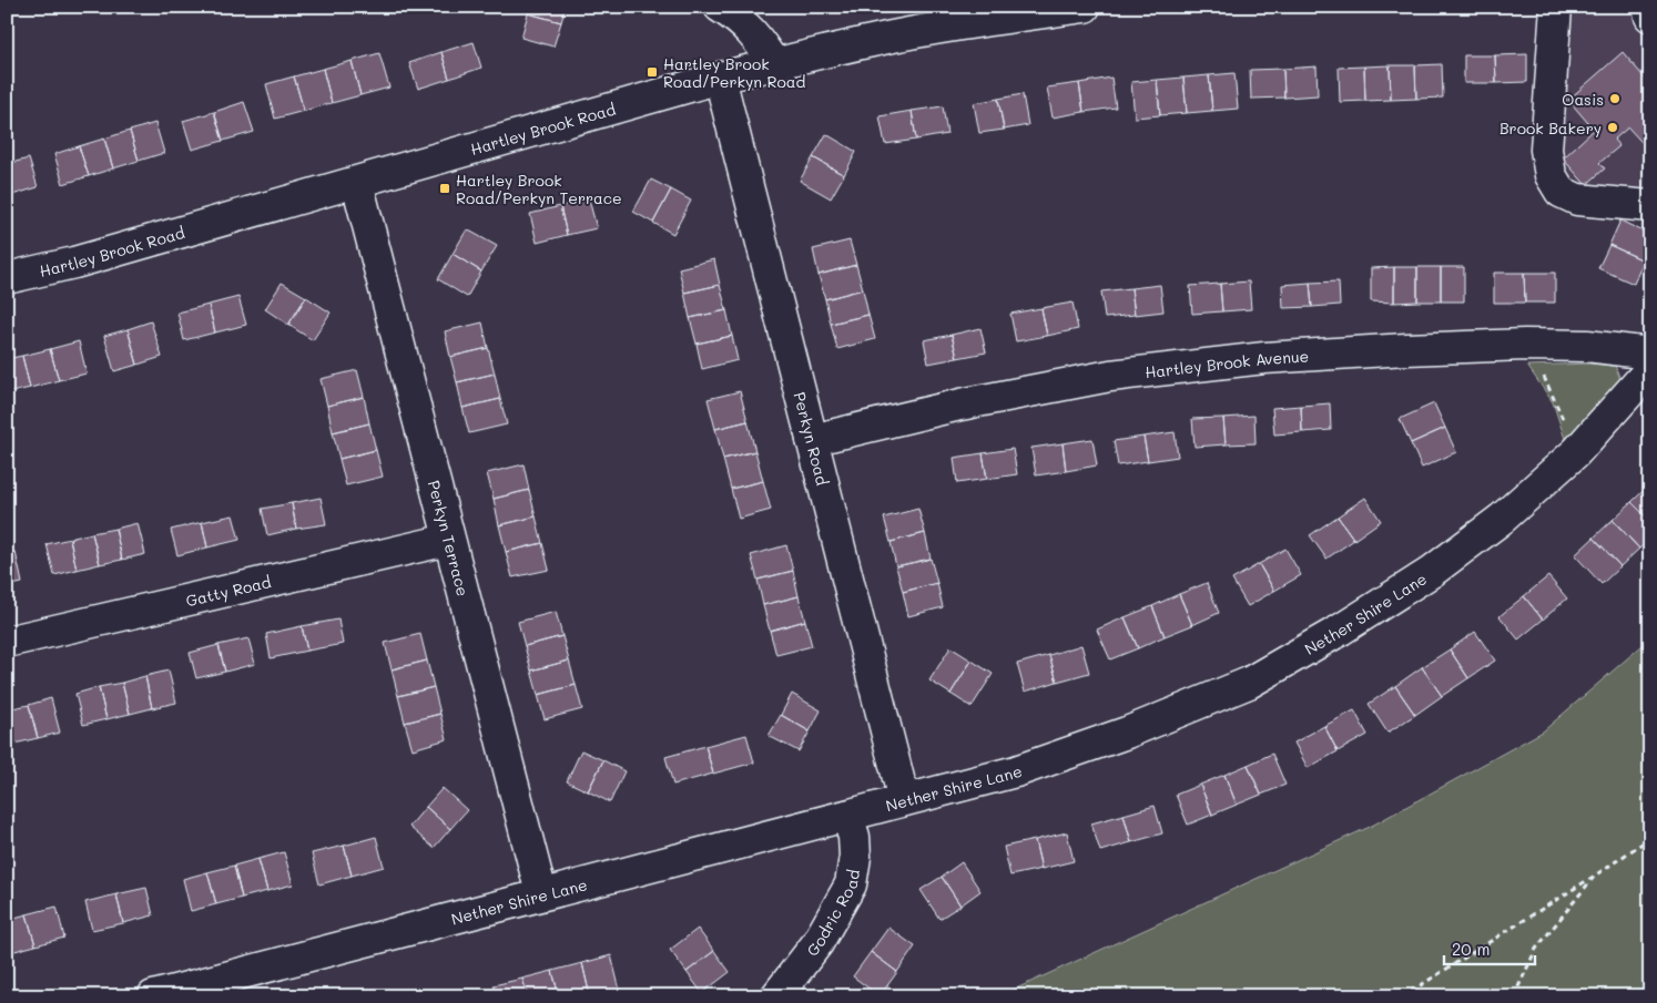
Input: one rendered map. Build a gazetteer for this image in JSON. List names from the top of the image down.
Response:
{
  "streets": {
    "street": [
      "Hartley Brook Road",
      "Hartley Brook Avenue",
      "Perkyn Road",
      "Perkyn Terrace",
      "Gatty Road",
      "Nether Shire Lane",
      "Godric Road"
    ]
  },
  "crossings": [
    ["Hartley Brook Road", "Perkyn Road"],
    ["Hartley Brook Road", "Perkyn Terrace"],
    ["Hartley Brook Avenue", "Perkyn Road"],
    ["Perkyn Road", "Nether Shire Lane"],
    ["Perkyn Terrace", "Gatty Road"],
    ["Perkyn Terrace", "Nether Shire Lane"],
    ["Nether Shire Lane", "Godric Road"]
  ],
  "places": {
    "transit": ["Hartley Brook Road/Perkyn Road", "Hartley Brook Road/Perkyn Terrace"],
    "other": ["Oasis", "Brook Bakery"]
  },
  "scale_bar": "20 m"
}
